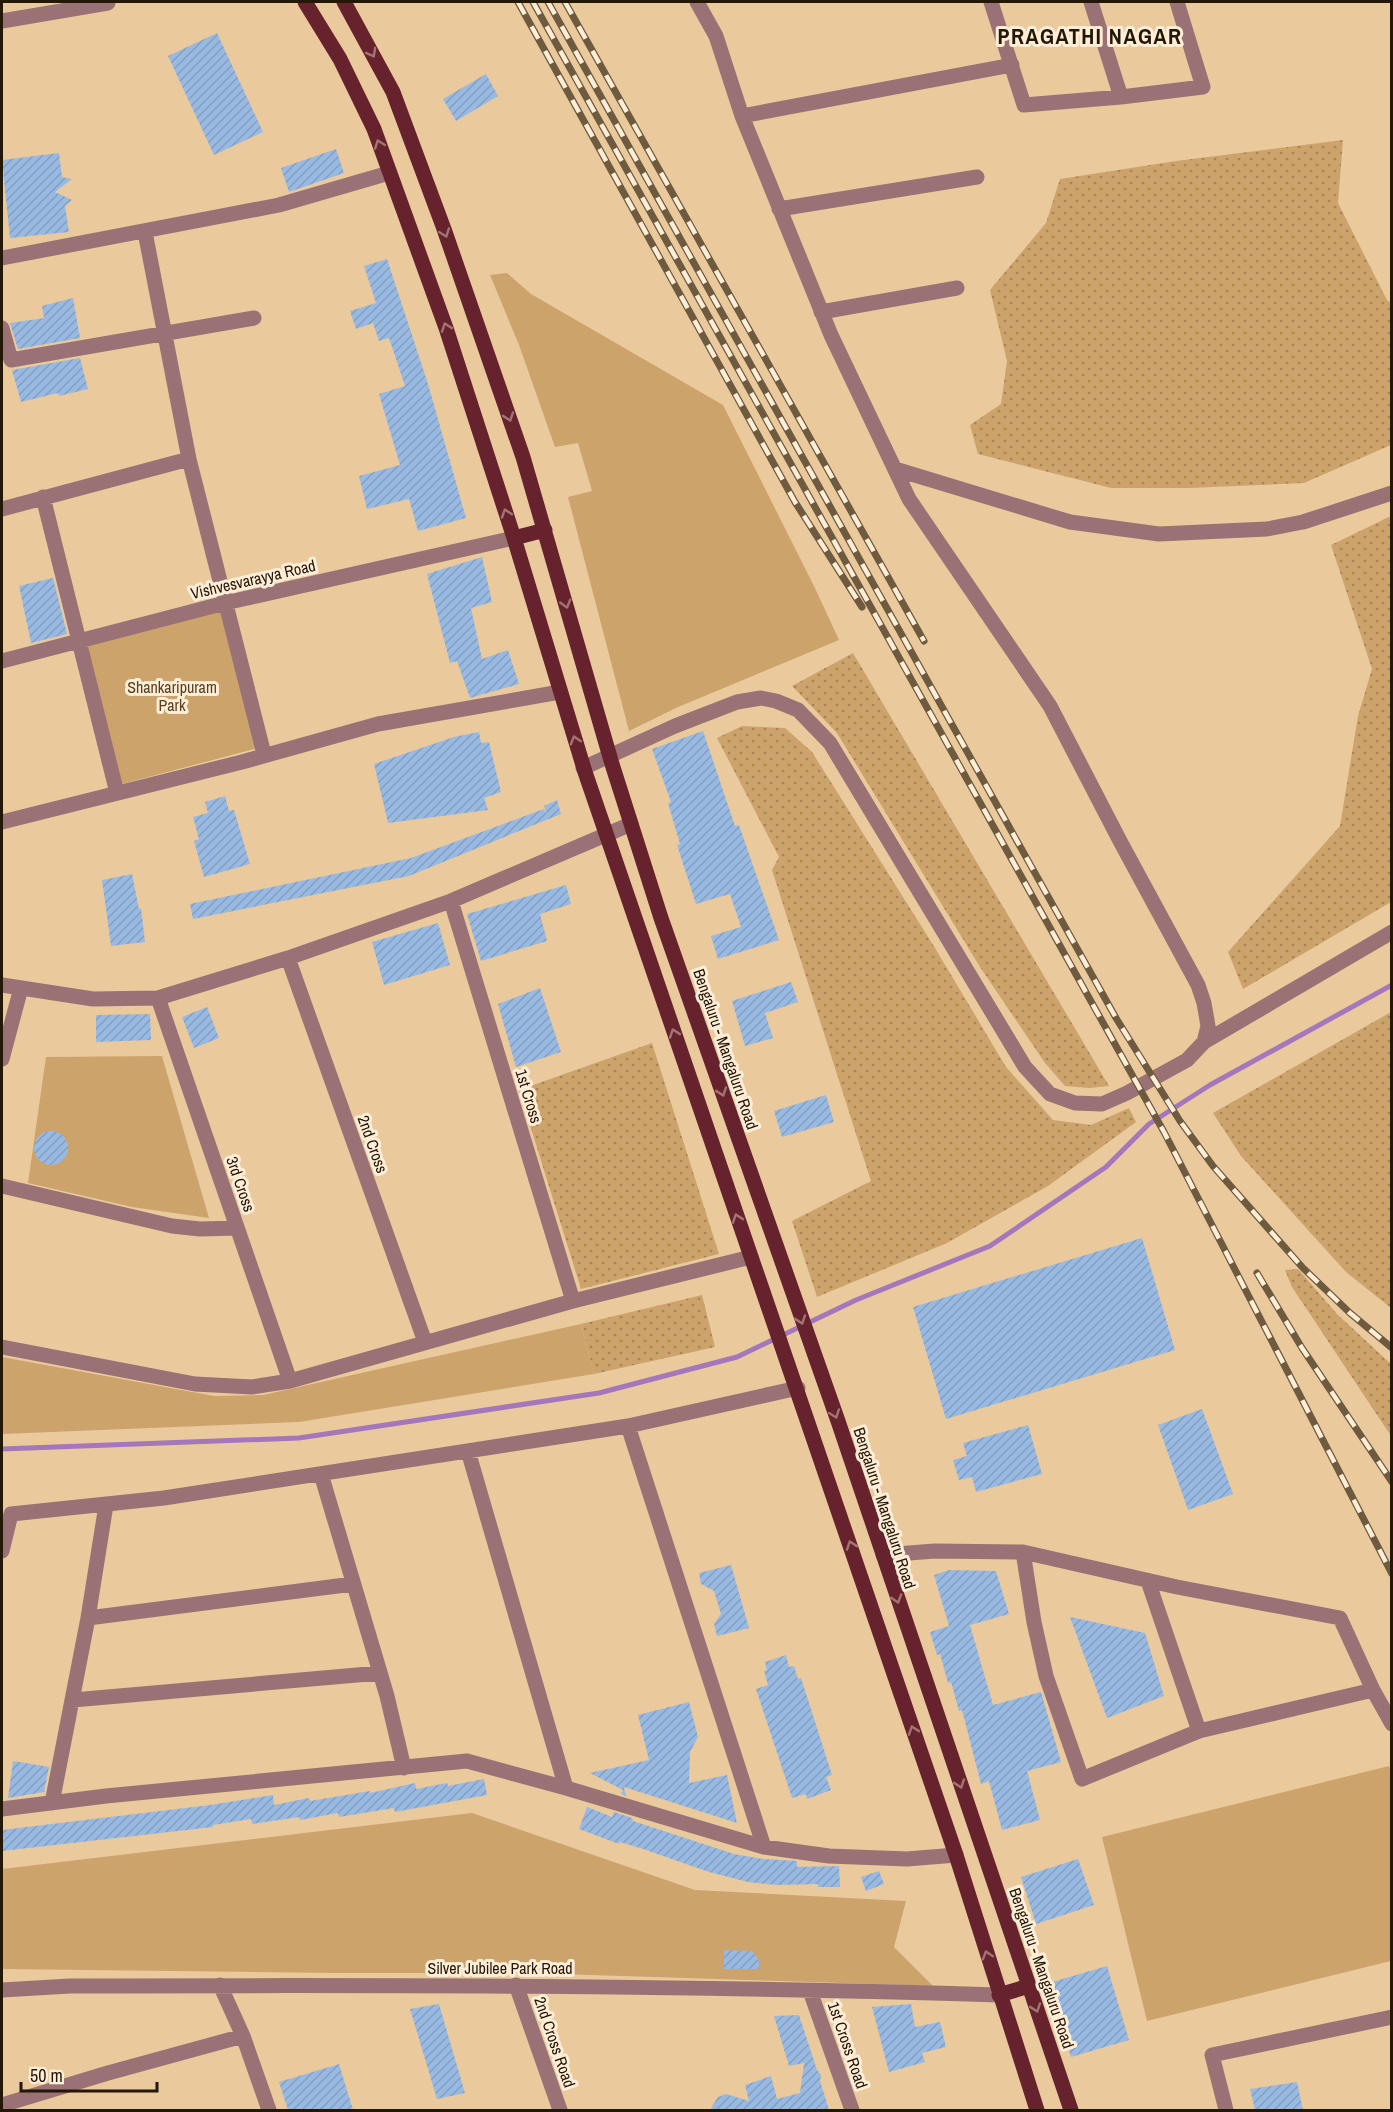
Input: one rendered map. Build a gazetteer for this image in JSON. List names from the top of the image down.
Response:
{
  "streets": {
    "main road": ["Bengaluru - Mangaluru Road"],
    "street": [
      "Vishvesvarayya Road",
      "1st Cross",
      "2nd Cross",
      "3rd Cross",
      "Silver Jubilee Park Road",
      "2nd Cross Road",
      "1st Cross Road"
    ]
  },
  "crossings": [
    ["Silver Jubilee Park Road", "2nd Cross Road"],
    ["Silver Jubilee Park Road", "1st Cross Road"]
  ],
  "districts": ["PRAGATHI NAGAR"],
  "parks": ["Shankaripuram Park"],
  "scale_bar": "50 m"
}
